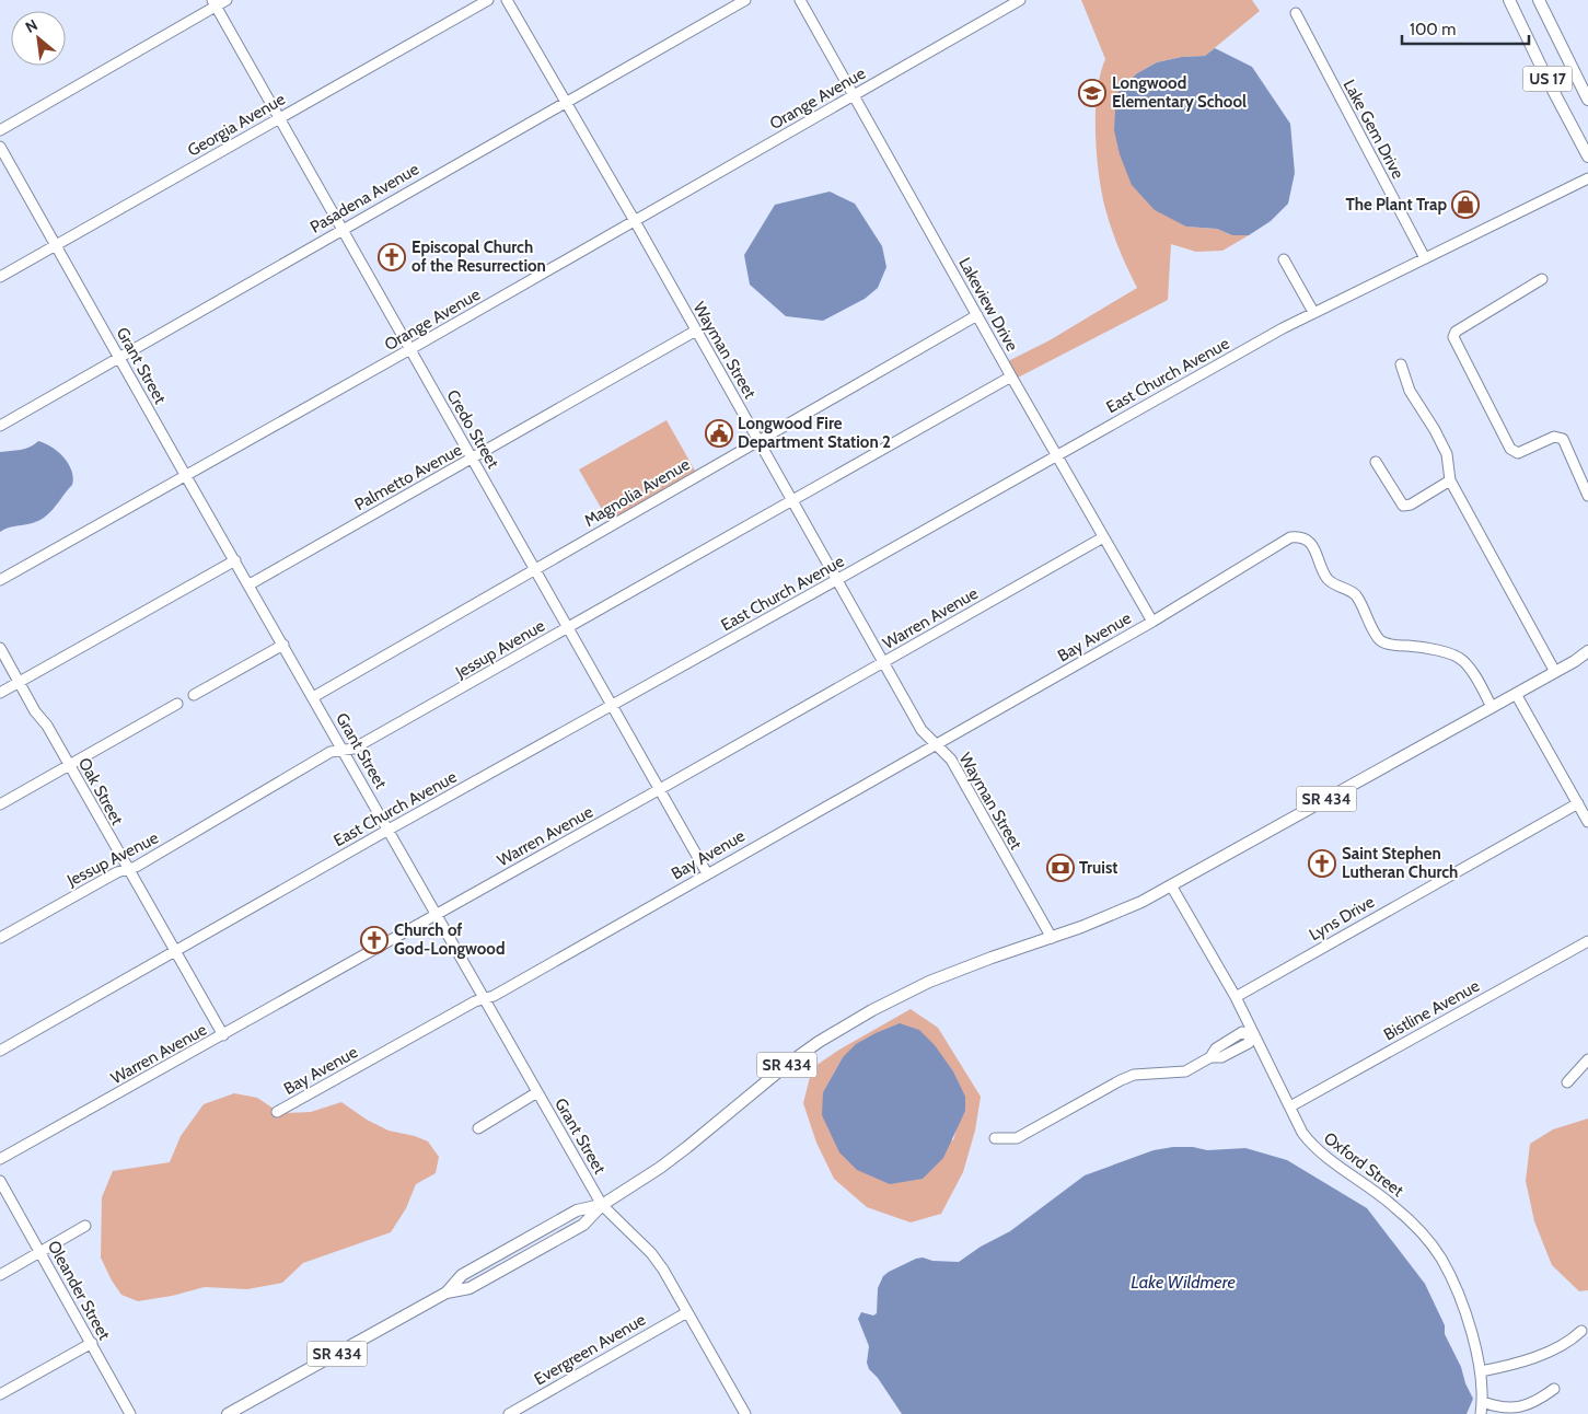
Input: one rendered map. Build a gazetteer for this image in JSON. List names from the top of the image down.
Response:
{
  "streets": {
    "main road": ["US 17", "SR 434"],
    "street": [
      "Orange Avenue",
      "Georgia Avenue",
      "Lake Gem Drive",
      "Pasadena Avenue",
      "Lakeview Drive",
      "Wayman Street",
      "Grant Street",
      "East Church Avenue",
      "Credo Street",
      "Palmetto Avenue",
      "Magnolia Avenue",
      "Warren Avenue",
      "Bay Avenue",
      "Jessup Avenue",
      "Oak Street",
      "Lyns Drive",
      "Bistline Avenue",
      "Oxford Street",
      "Oleander Street",
      "Evergreen Avenue"
    ]
  },
  "crossings": [
    ["Orange Avenue", "Lakeview Drive"],
    ["Orange Avenue", "Wayman Street"],
    ["Orange Avenue", "Grant Street"],
    ["Orange Avenue", "Credo Street"],
    ["Georgia Avenue", "Grant Street"],
    ["Georgia Avenue", "Credo Street"],
    ["Lake Gem Drive", "East Church Avenue"],
    ["Pasadena Avenue", "Wayman Street"],
    ["Pasadena Avenue", "Grant Street"],
    ["Pasadena Avenue", "Credo Street"],
    ["Lakeview Drive", "East Church Avenue"],
    ["Lakeview Drive", "Magnolia Avenue"],
    ["Lakeview Drive", "Warren Avenue"],
    ["Lakeview Drive", "Bay Avenue"],
    ["Lakeview Drive", "Jessup Avenue"],
    ["Wayman Street", "East Church Avenue"],
    ["Wayman Street", "Palmetto Avenue"],
    ["Wayman Street", "Magnolia Avenue"],
    ["Wayman Street", "Warren Avenue"],
    ["Wayman Street", "Bay Avenue"],
    ["Wayman Street", "Jessup Avenue"],
    ["Wayman Street", "SR 434"],
    ["Grant Street", "East Church Avenue"],
    ["Grant Street", "Palmetto Avenue"],
    ["Grant Street", "Magnolia Avenue"],
    ["Grant Street", "Warren Avenue"],
    ["Grant Street", "Bay Avenue"],
    ["Grant Street", "Jessup Avenue"],
    ["Grant Street", "SR 434"],
    ["Grant Street", "Evergreen Avenue"],
    ["East Church Avenue", "Credo Street"],
    ["East Church Avenue", "Oak Street"],
    ["Credo Street", "Palmetto Avenue"],
    ["Credo Street", "Magnolia Avenue"],
    ["Credo Street", "Warren Avenue"],
    ["Credo Street", "Bay Avenue"],
    ["Credo Street", "Jessup Avenue"],
    ["Warren Avenue", "Oak Street"],
    ["Bay Avenue", "SR 434"],
    ["Jessup Avenue", "Oak Street"],
    ["SR 434", "Oxford Street"],
    ["Lyns Drive", "Oxford Street"],
    ["Bistline Avenue", "Oxford Street"]
  ],
  "water": ["Lake Wildmere"],
  "places": {
    "school or university": ["Longwood Elementary School"],
    "shop": ["The Plant Trap"],
    "church": ["Episcopal Church of the Resurrection", "Saint Stephen Lutheran Church", "Church of God-Longwood"],
    "public building": ["Longwood Fire Department Station 2"],
    "bank": ["Truist"]
  },
  "scale_bar": "100 m",
  "north": "top left"
}
